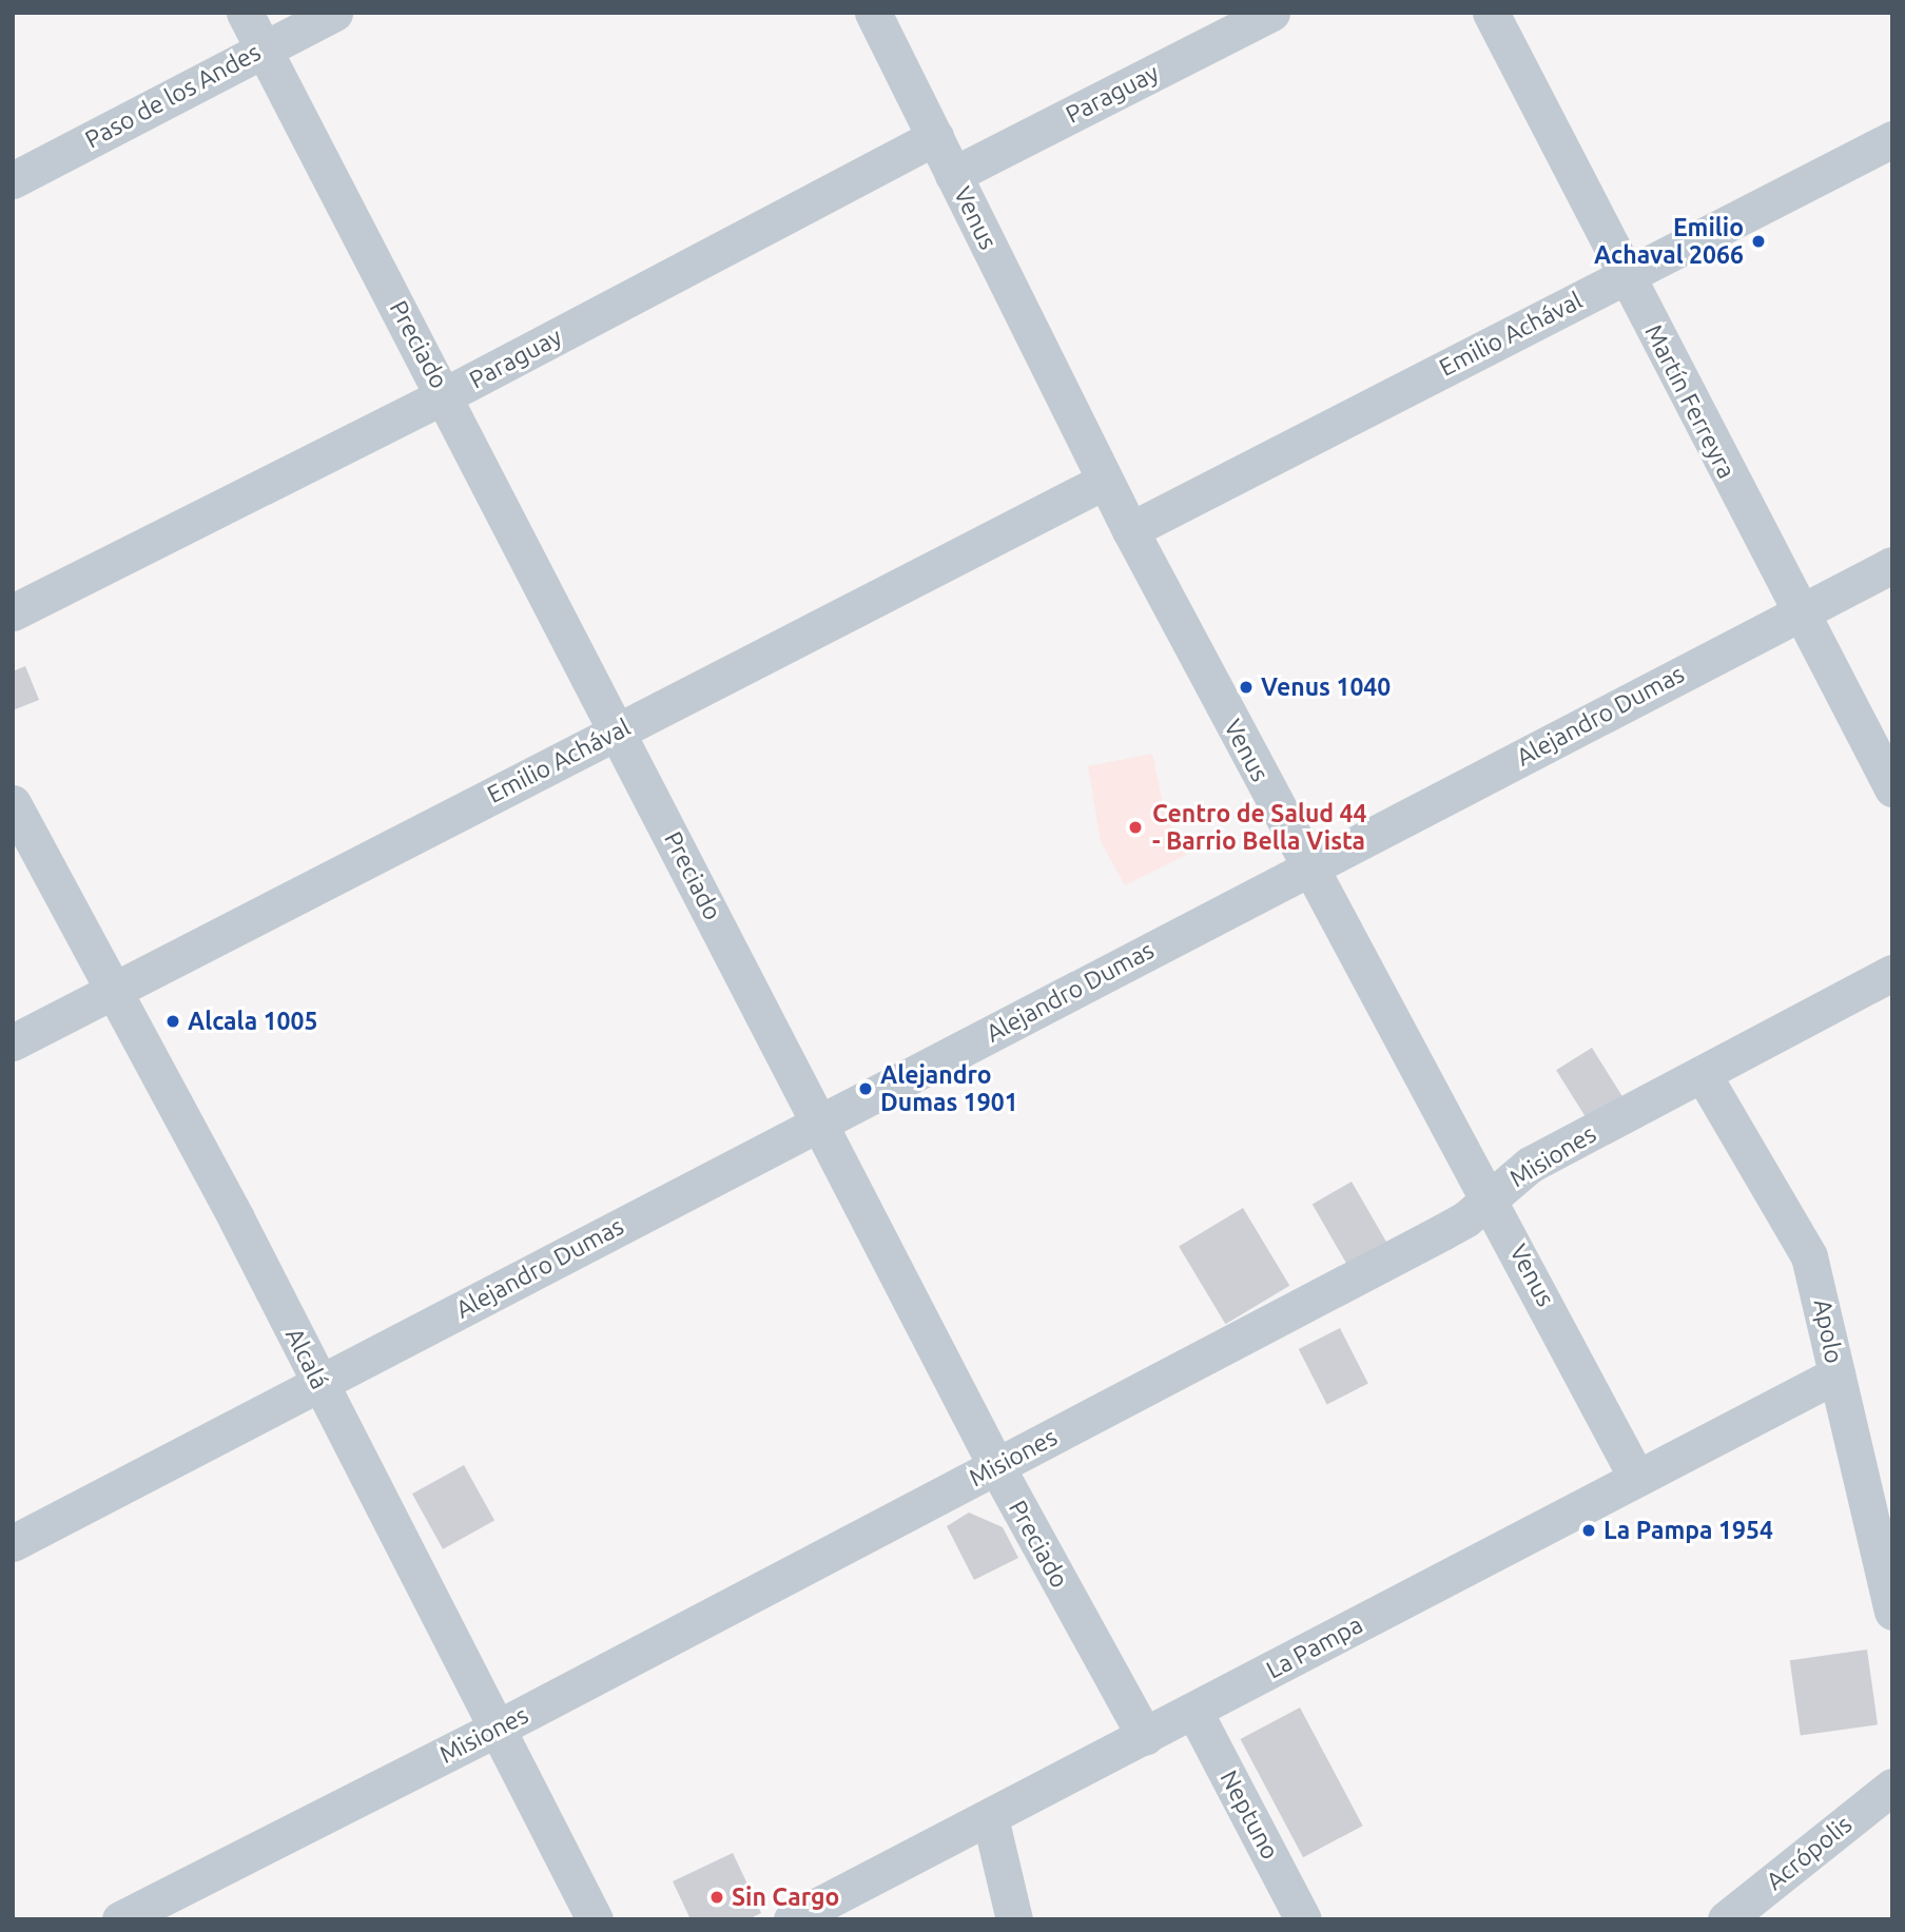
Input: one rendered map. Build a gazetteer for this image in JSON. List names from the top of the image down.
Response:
{
  "streets": {
    "street": [
      "Paraguay",
      "Paso de los Andes",
      "Venus",
      "Emilio Achával",
      "Preciado",
      "Martín Ferreyra",
      "Alejandro Dumas",
      "Misiones",
      "Apolo",
      "Alcalá",
      "La Pampa",
      "Neptuno",
      "Acrópolis"
    ]
  },
  "crossings": [
    ["Paraguay", "Venus"],
    ["Paraguay", "Preciado"],
    ["Paso de los Andes", "Preciado"],
    ["Venus", "Emilio Achával"],
    ["Venus", "Alejandro Dumas"],
    ["Venus", "Misiones"],
    ["Venus", "La Pampa"],
    ["Emilio Achával", "Preciado"],
    ["Emilio Achával", "Martín Ferreyra"],
    ["Emilio Achával", "Alcalá"],
    ["Preciado", "Alejandro Dumas"],
    ["Preciado", "Misiones"],
    ["Preciado", "La Pampa"],
    ["Martín Ferreyra", "Alejandro Dumas"],
    ["Alejandro Dumas", "Alcalá"],
    ["Misiones", "Apolo"],
    ["Misiones", "Alcalá"],
    ["Apolo", "La Pampa"],
    ["La Pampa", "Neptuno"]
  ],
  "places": [
    "Emilio Achaval 2066",
    "Venus 1040",
    "Centro de Salud 44 - Barrio Bella Vista",
    "Alcala 1005",
    "Alejandro Dumas 1901",
    "La Pampa 1954",
    "Sin Cargo"
  ]
}
